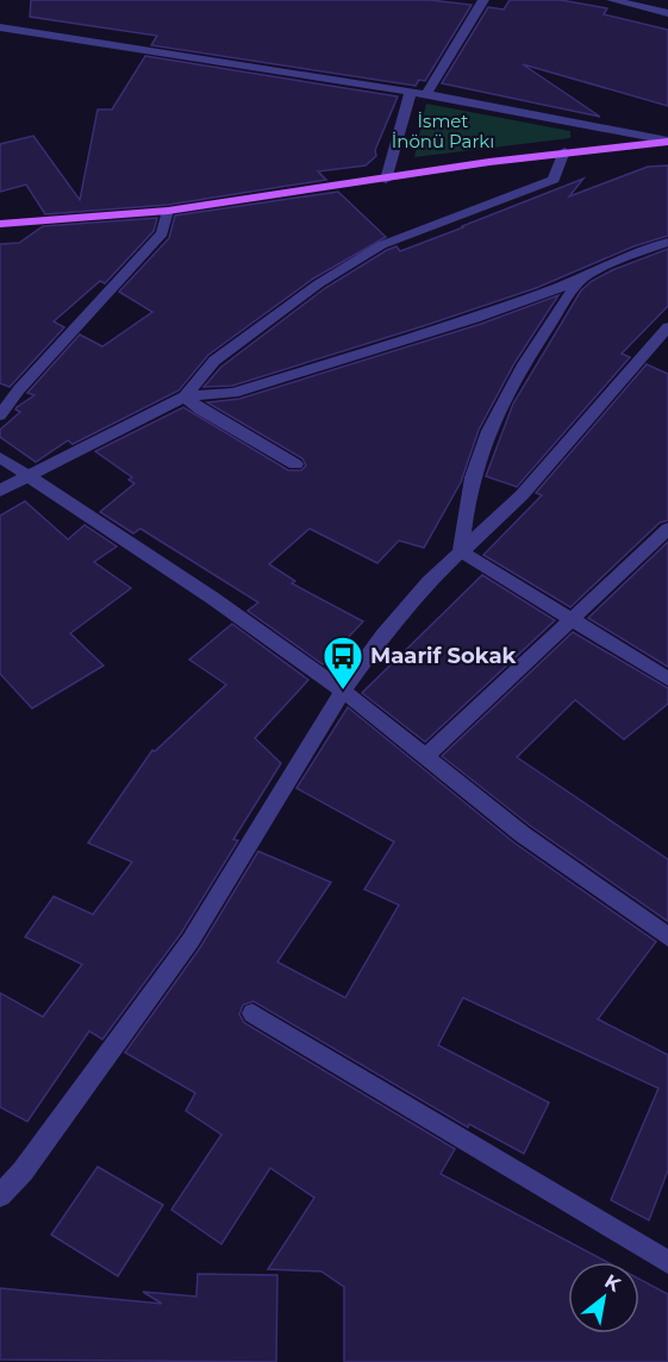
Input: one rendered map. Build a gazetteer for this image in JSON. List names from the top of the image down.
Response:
{
  "parks": ["İsmet İnönü Parkı"],
  "places": {
    "bus stop": ["Maarif Sokak"]
  },
  "north": "top right"
}
